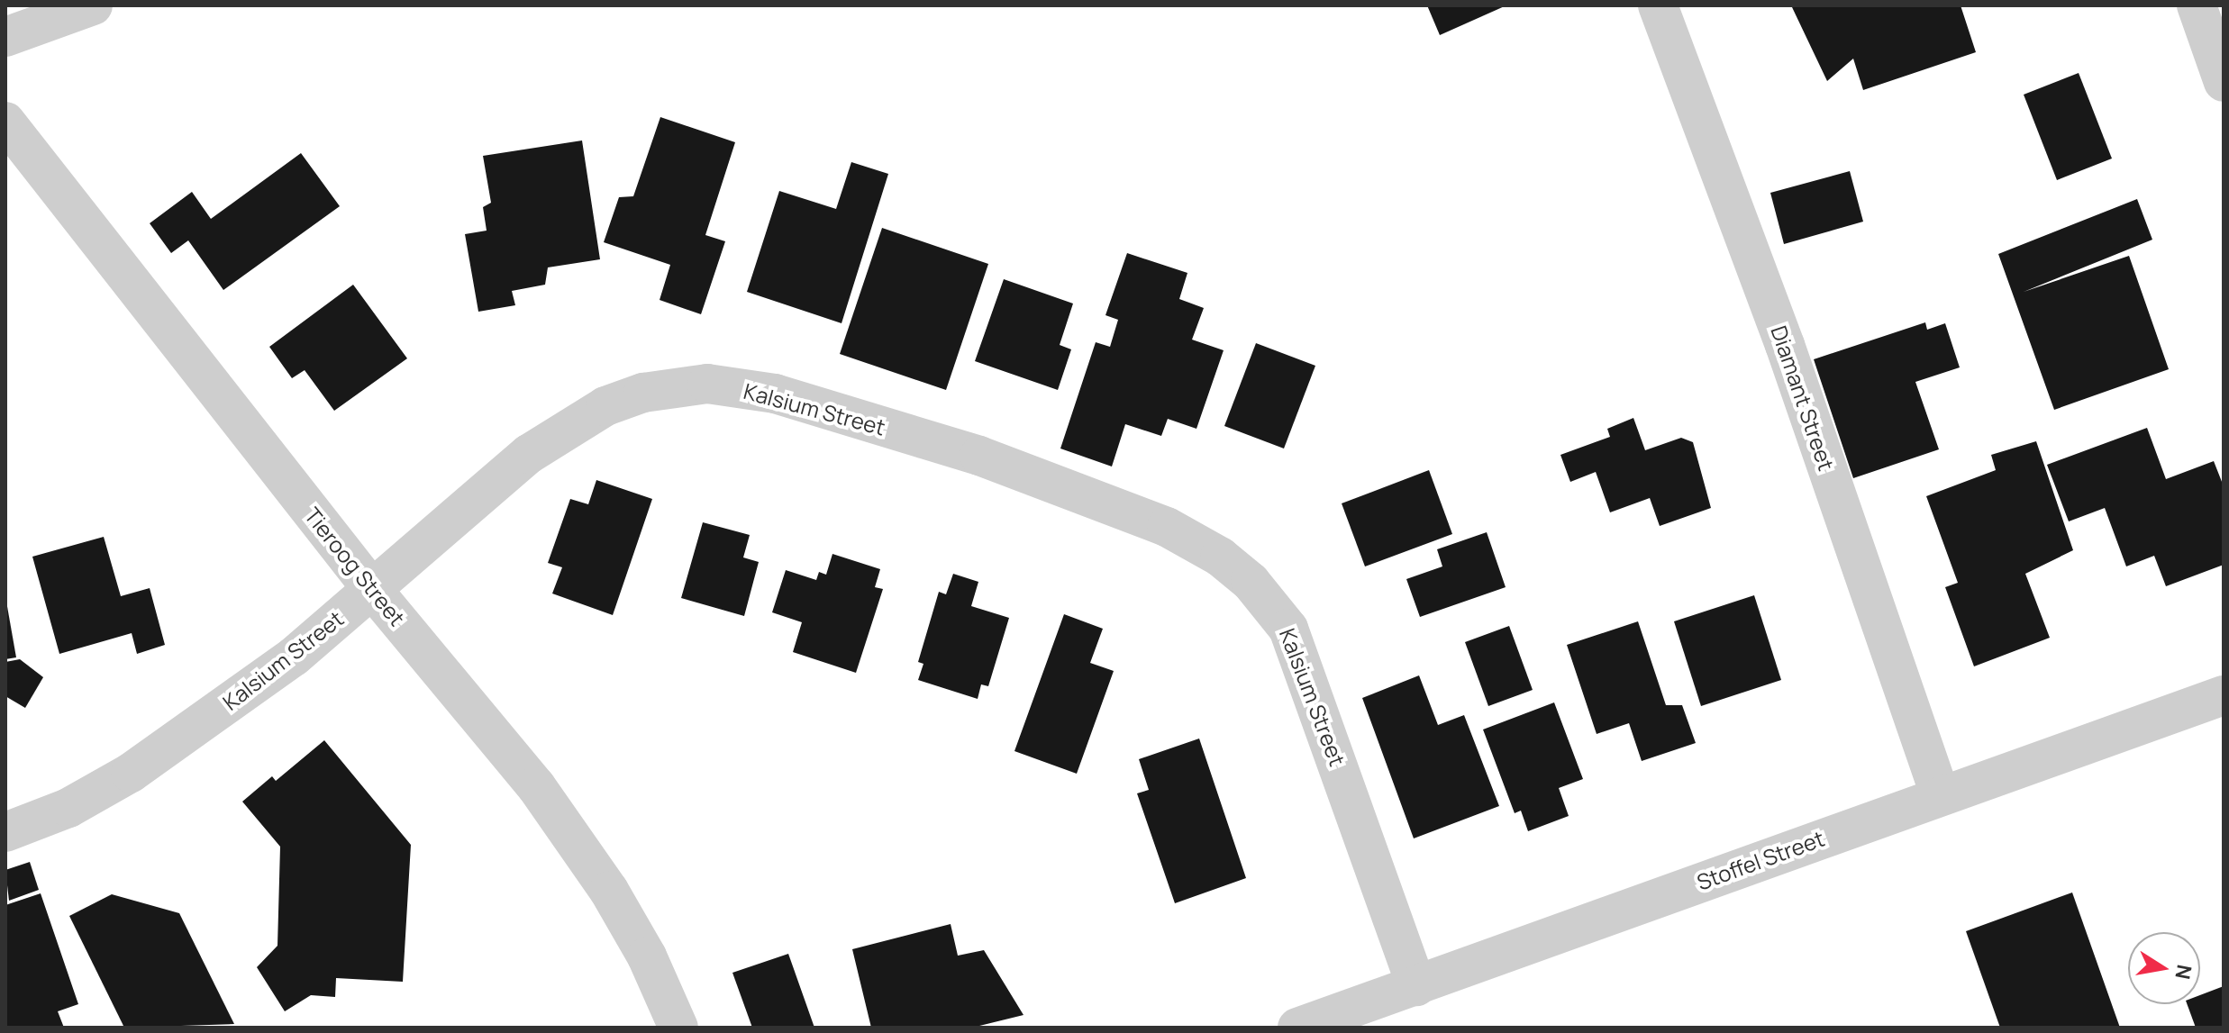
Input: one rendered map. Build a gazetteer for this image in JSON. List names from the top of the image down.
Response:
{
  "streets": {
    "street": [
      "Diamant Street",
      "Kalsium Street",
      "Tieroog Street",
      "Stoffel Street"
    ]
  },
  "crossings": [
    ["Diamant Street", "Stoffel Street"],
    ["Kalsium Street", "Tieroog Street"],
    ["Kalsium Street", "Stoffel Street"]
  ],
  "north": "right"
}
